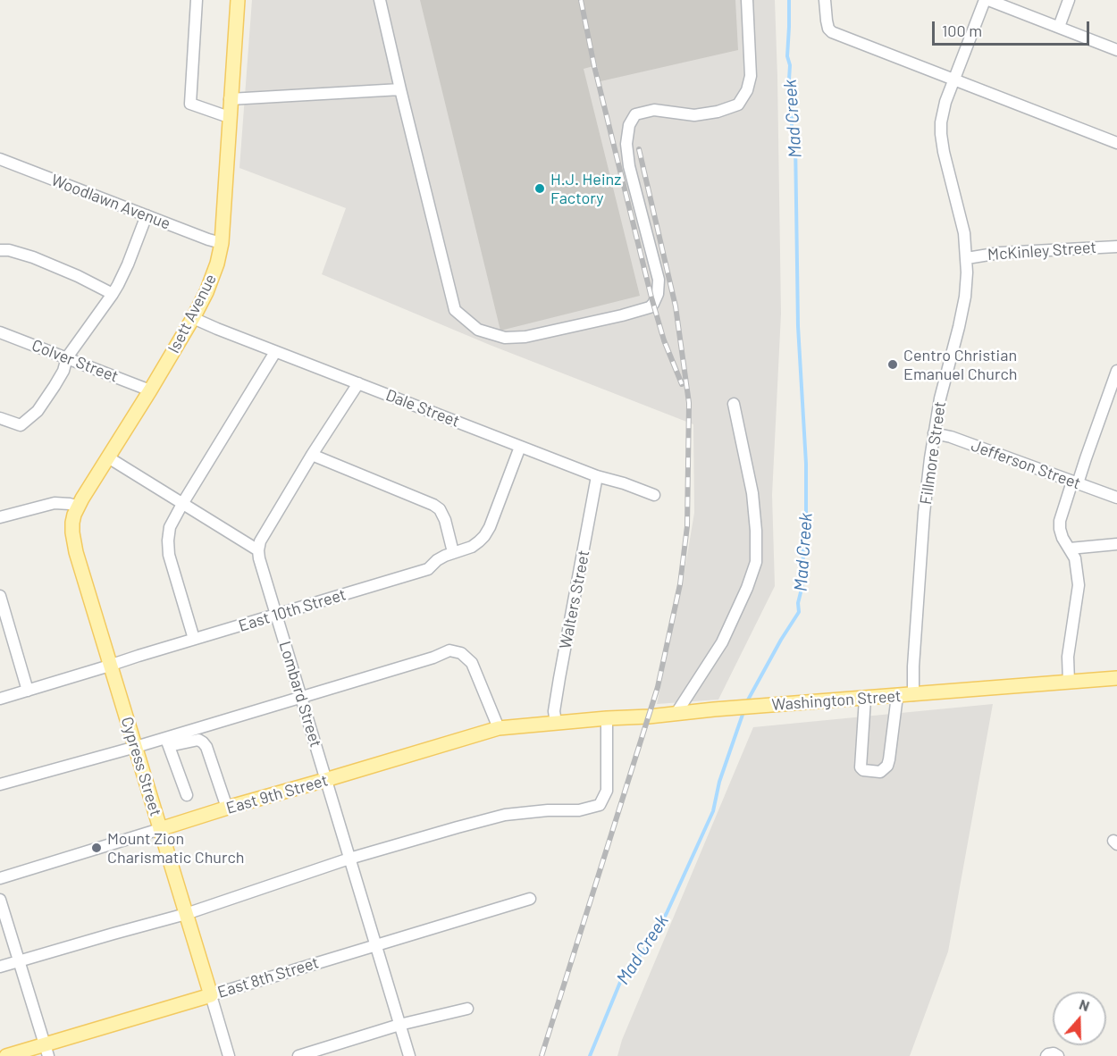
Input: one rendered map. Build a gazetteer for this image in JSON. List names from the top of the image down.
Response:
{
  "streets": {
    "main road": [
      "Isett Avenue",
      "Washington Street",
      "Cypress Street",
      "East 9th Street",
      "East 8th Street"
    ],
    "street": [
      "Woodlawn Avenue",
      "McKinley Street",
      "Colver Street",
      "Dale Street",
      "Fillmore Street",
      "Jefferson Street",
      "Walters Street",
      "East 10th Street",
      "Lombard Street"
    ]
  },
  "crossings": [
    ["Woodlawn Avenue", "Isett Avenue"],
    ["McKinley Street", "Fillmore Street"],
    ["Isett Avenue", "Colver Street"],
    ["Isett Avenue", "Dale Street"],
    ["Isett Avenue", "Cypress Street"],
    ["Dale Street", "Walters Street"],
    ["Dale Street", "East 10th Street"],
    ["Fillmore Street", "Jefferson Street"],
    ["Fillmore Street", "Washington Street"],
    ["Walters Street", "Washington Street"],
    ["Walters Street", "East 9th Street"],
    ["East 10th Street", "Lombard Street"],
    ["East 10th Street", "Cypress Street"],
    ["Lombard Street", "East 9th Street"],
    ["Lombard Street", "East 8th Street"],
    ["Washington Street", "East 9th Street"],
    ["Cypress Street", "East 9th Street"],
    ["Cypress Street", "East 8th Street"]
  ],
  "water": ["Mad Creek"],
  "places": ["H.J. Heinz Factory", "Centro Christian Emanuel Church", "Mount Zion Charismatic Church"],
  "scale_bar": "100 m",
  "north": "top"
}
